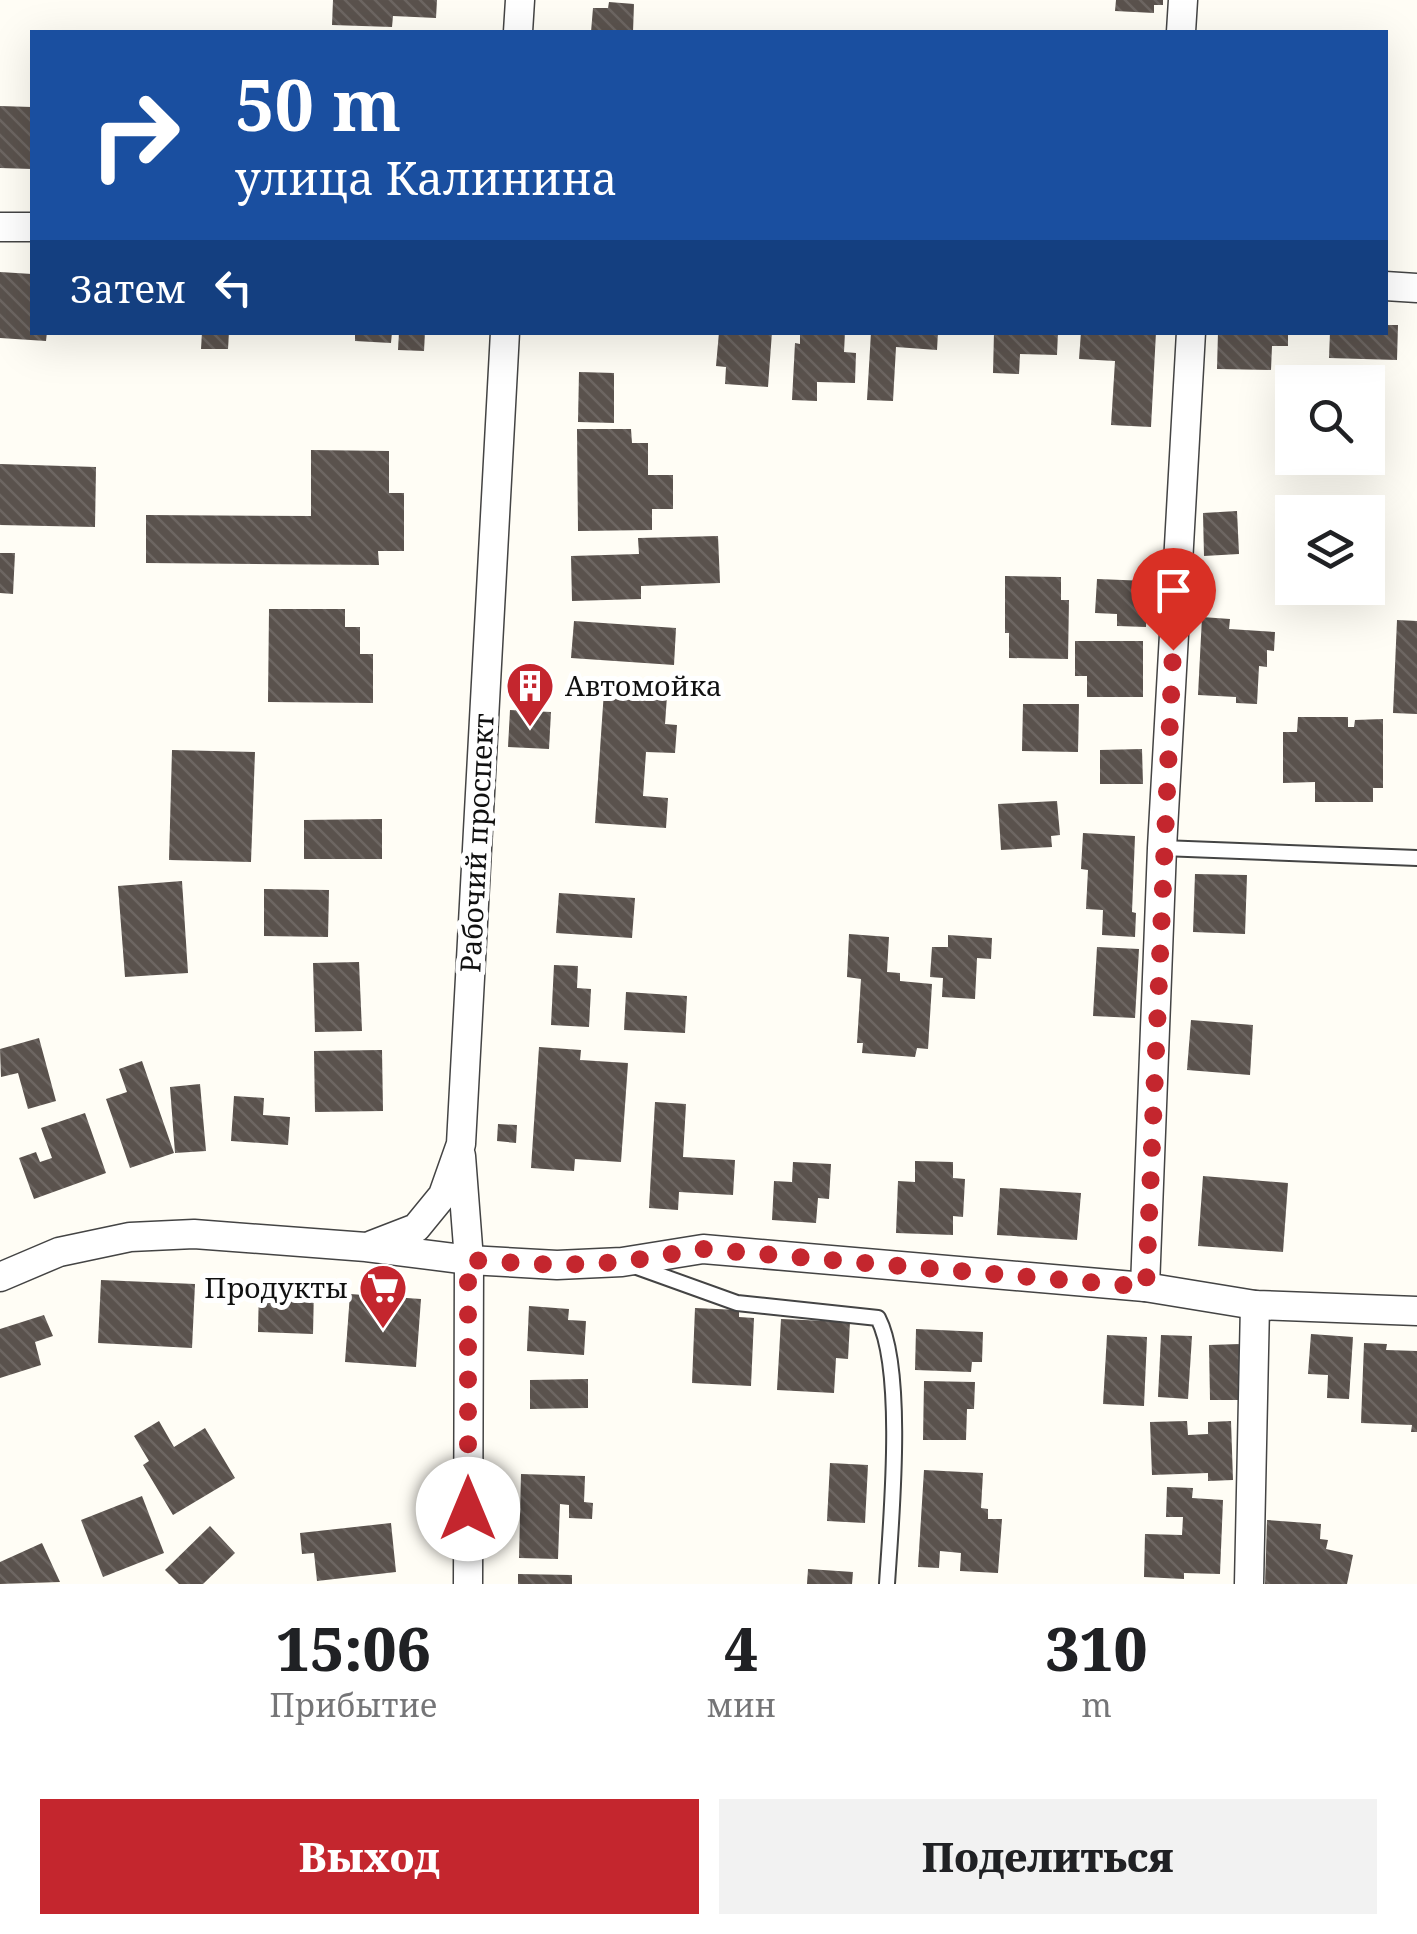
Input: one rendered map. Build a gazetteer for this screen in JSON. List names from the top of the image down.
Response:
{
  "streets": {
    "street": ["Рабочий проспект"]
  },
  "places": {
    "building": ["Автомойка"],
    "supermarket": ["Продукты"]
  },
  "page": {
    "turn": ["50 m", "улица Калинина"],
    "then": "Затем",
    "eta": [
      "15:06",
      "Прибытие",
      "4",
      "мин",
      "310",
      "m"
    ],
    "buttons": ["Выход", "Поделиться"]
  }
}
